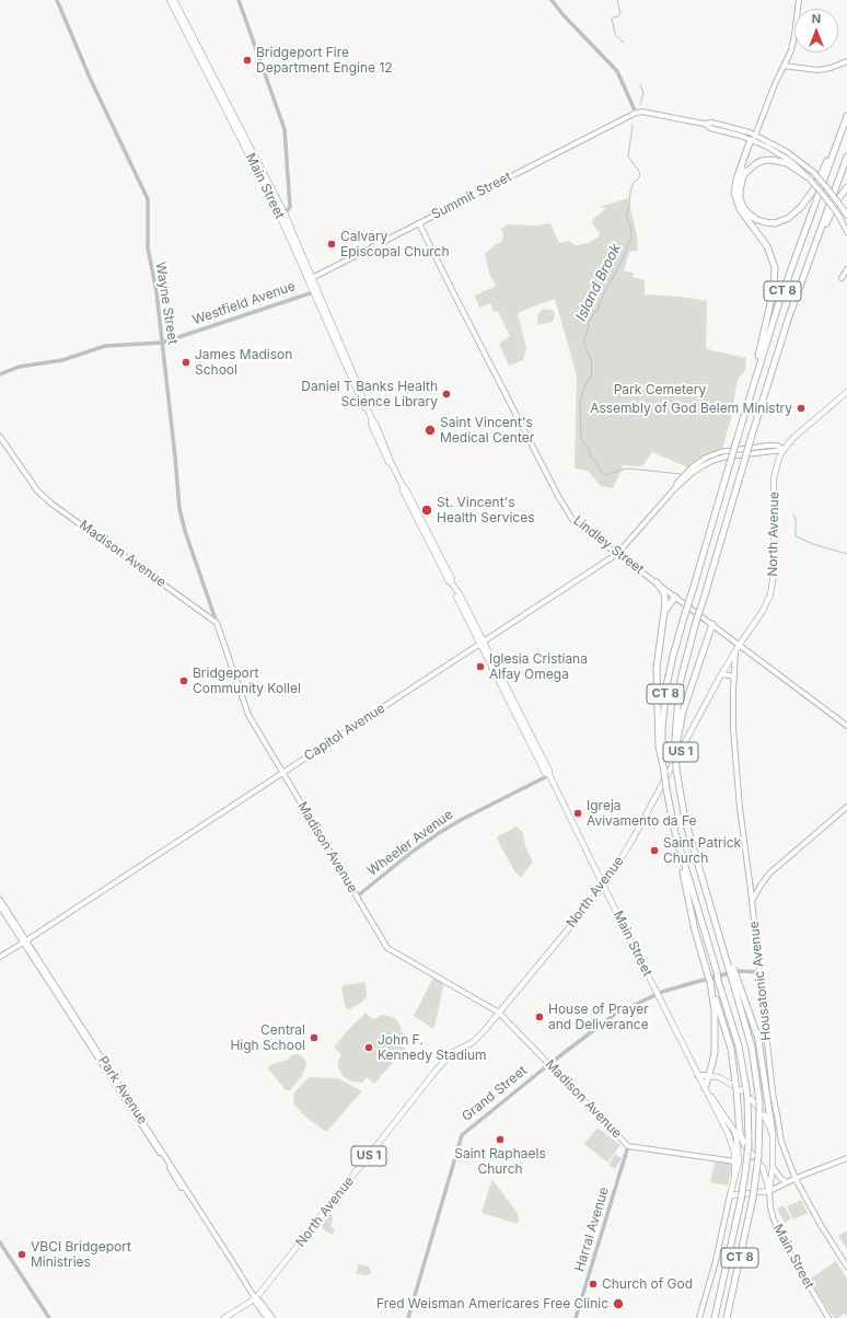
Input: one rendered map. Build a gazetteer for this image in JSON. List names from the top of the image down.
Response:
{
  "streets": {
    "highway": ["CT 8"],
    "main road": [
      "Main Street",
      "Summit Street",
      "North Avenue",
      "Lindley Street",
      "Madison Avenue",
      "Capitol Avenue",
      "US 1",
      "Housatonic Avenue",
      "Park Avenue"
    ],
    "street": [
      "Wayne Street",
      "Westfield Avenue",
      "Wheeler Avenue",
      "Grand Street",
      "Harral Avenue"
    ]
  },
  "crossings": [
    ["Main Street", "Summit Street"],
    ["Main Street", "CT 8"],
    ["Main Street", "Westfield Avenue"],
    ["Main Street", "North Avenue"],
    ["Main Street", "Madison Avenue"],
    ["Main Street", "Capitol Avenue"],
    ["Main Street", "Wheeler Avenue"],
    ["Main Street", "Grand Street"],
    ["Summit Street", "Lindley Street"],
    ["Wayne Street", "Westfield Avenue"],
    ["Wayne Street", "Madison Avenue"],
    ["North Avenue", "Lindley Street"],
    ["North Avenue", "Madison Avenue"],
    ["North Avenue", "Capitol Avenue"],
    ["North Avenue", "Housatonic Avenue"],
    ["North Avenue", "Park Avenue"],
    ["Lindley Street", "Capitol Avenue"],
    ["Madison Avenue", "Capitol Avenue"],
    ["Madison Avenue", "Wheeler Avenue"],
    ["Madison Avenue", "Grand Street"],
    ["Madison Avenue", "Harral Avenue"],
    ["Capitol Avenue", "Park Avenue"],
    ["Housatonic Avenue", "Grand Street"]
  ],
  "water": ["Island Brook"],
  "parks": ["Park Cemetery"],
  "places": [
    "Bridgeport Fire Department Engine 12",
    "Calvary Episcopal Church",
    "James Madison School",
    "Daniel T Banks Health Science Library",
    "Assembly of God Belem Ministry",
    "Saint Vincent's Medical Center",
    "St. Vincent's Health Services",
    "Iglesia Cristiana Alfay Omega",
    "Bridgeport Community Kollel",
    "Igreja Avivamento da Fe",
    "Saint Patrick Church",
    "House of Prayer and Deliverance",
    "Central High School",
    "John F. Kennedy Stadium",
    "Saint Raphaels Church",
    "VBCI Bridgeport Ministries",
    "Church of God",
    "Fred Weisman Americares Free Clinic"
  ],
  "north": "top"
}
